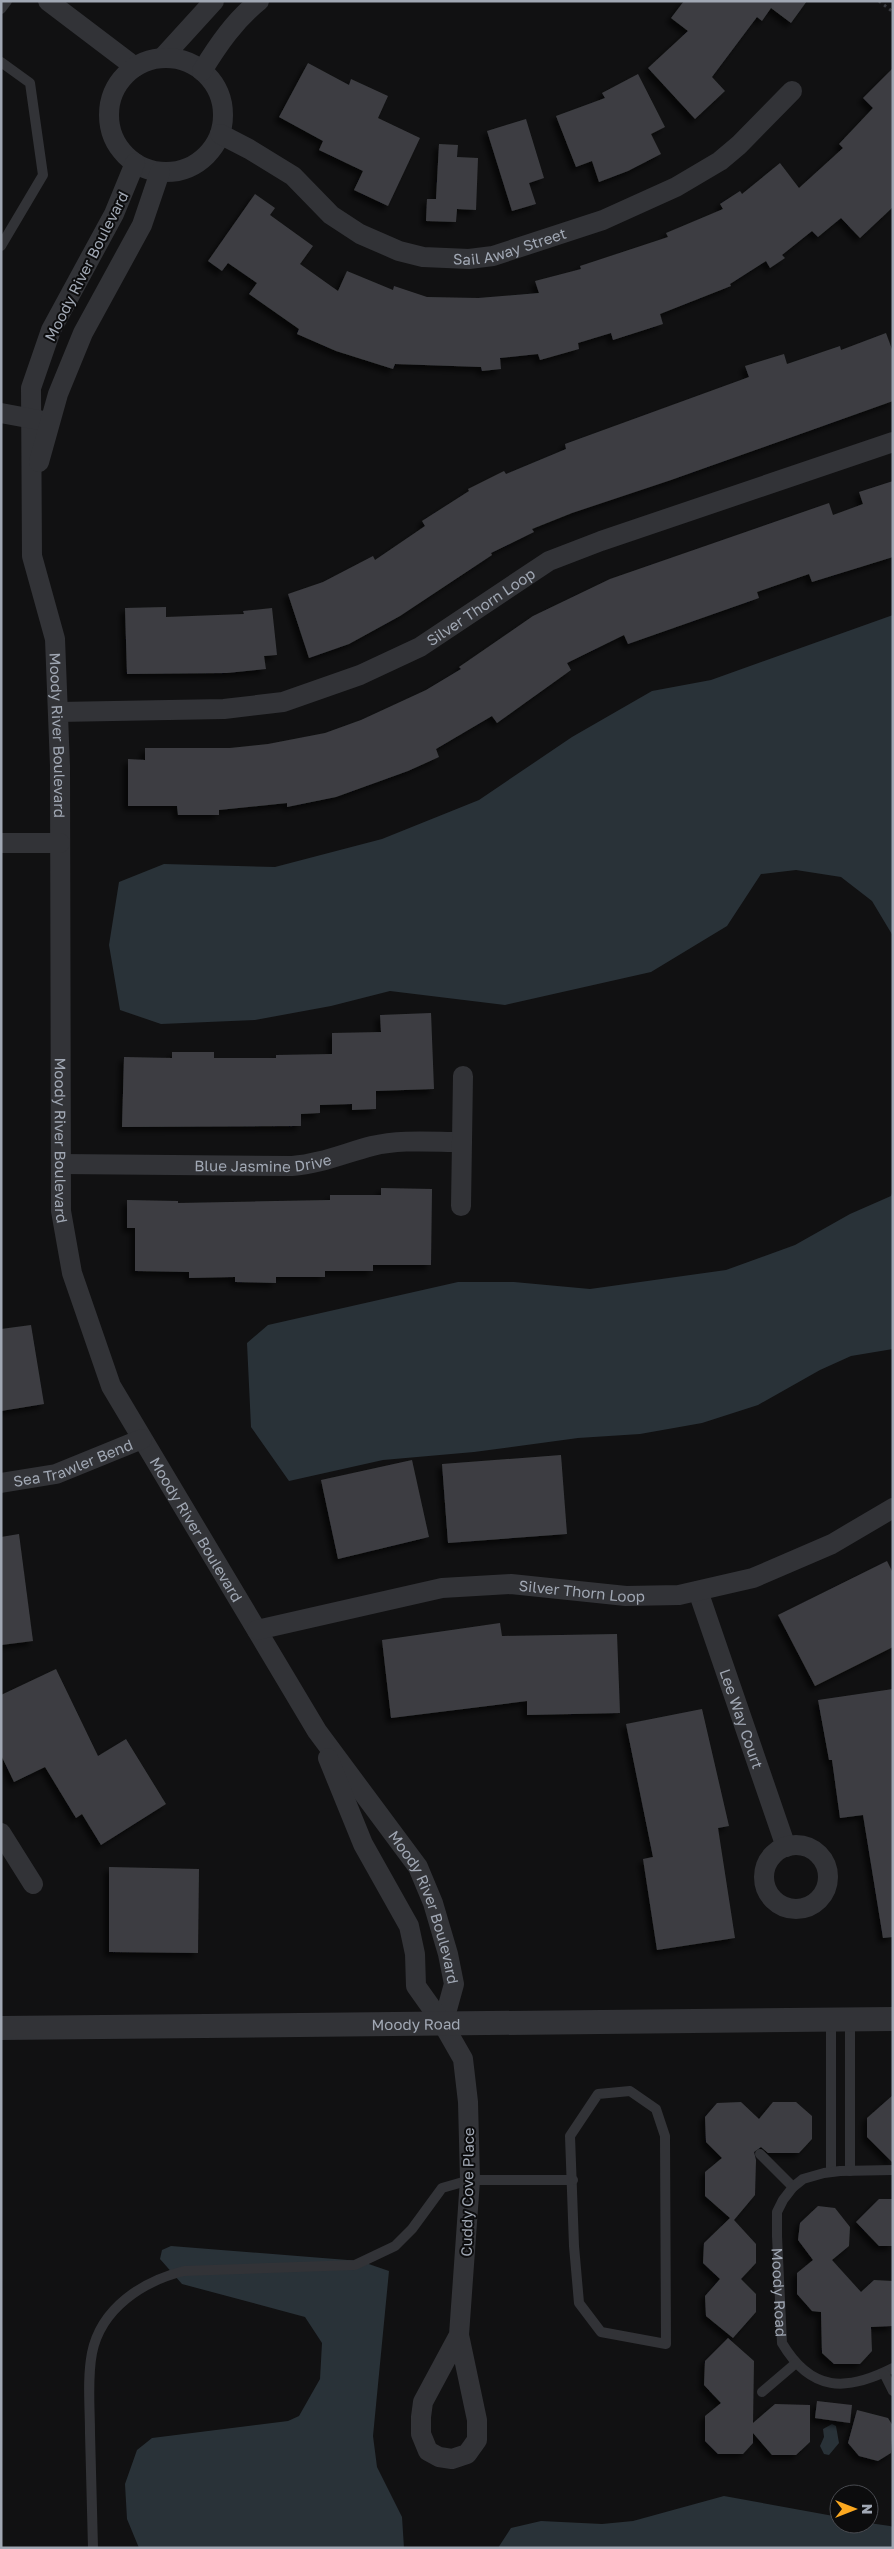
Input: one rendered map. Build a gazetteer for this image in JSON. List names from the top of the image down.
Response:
{
  "streets": {
    "street": [
      "Sail Away Street",
      "Moody River Boulevard",
      "Silver Thorn Loop",
      "Blue Jasmine Drive",
      "Sea Trawler Bend",
      "Lee Way Court",
      "Moody Road",
      "Cuddy Cove Place"
    ]
  },
  "crossings": [
    ["Sail Away Street", "Moody River Boulevard"],
    ["Moody River Boulevard", "Silver Thorn Loop"],
    ["Moody River Boulevard", "Blue Jasmine Drive"],
    ["Moody River Boulevard", "Sea Trawler Bend"],
    ["Moody River Boulevard", "Moody Road"],
    ["Moody River Boulevard", "Cuddy Cove Place"],
    ["Silver Thorn Loop", "Lee Way Court"],
    ["Moody Road", "Cuddy Cove Place"]
  ],
  "north": "right"
}
